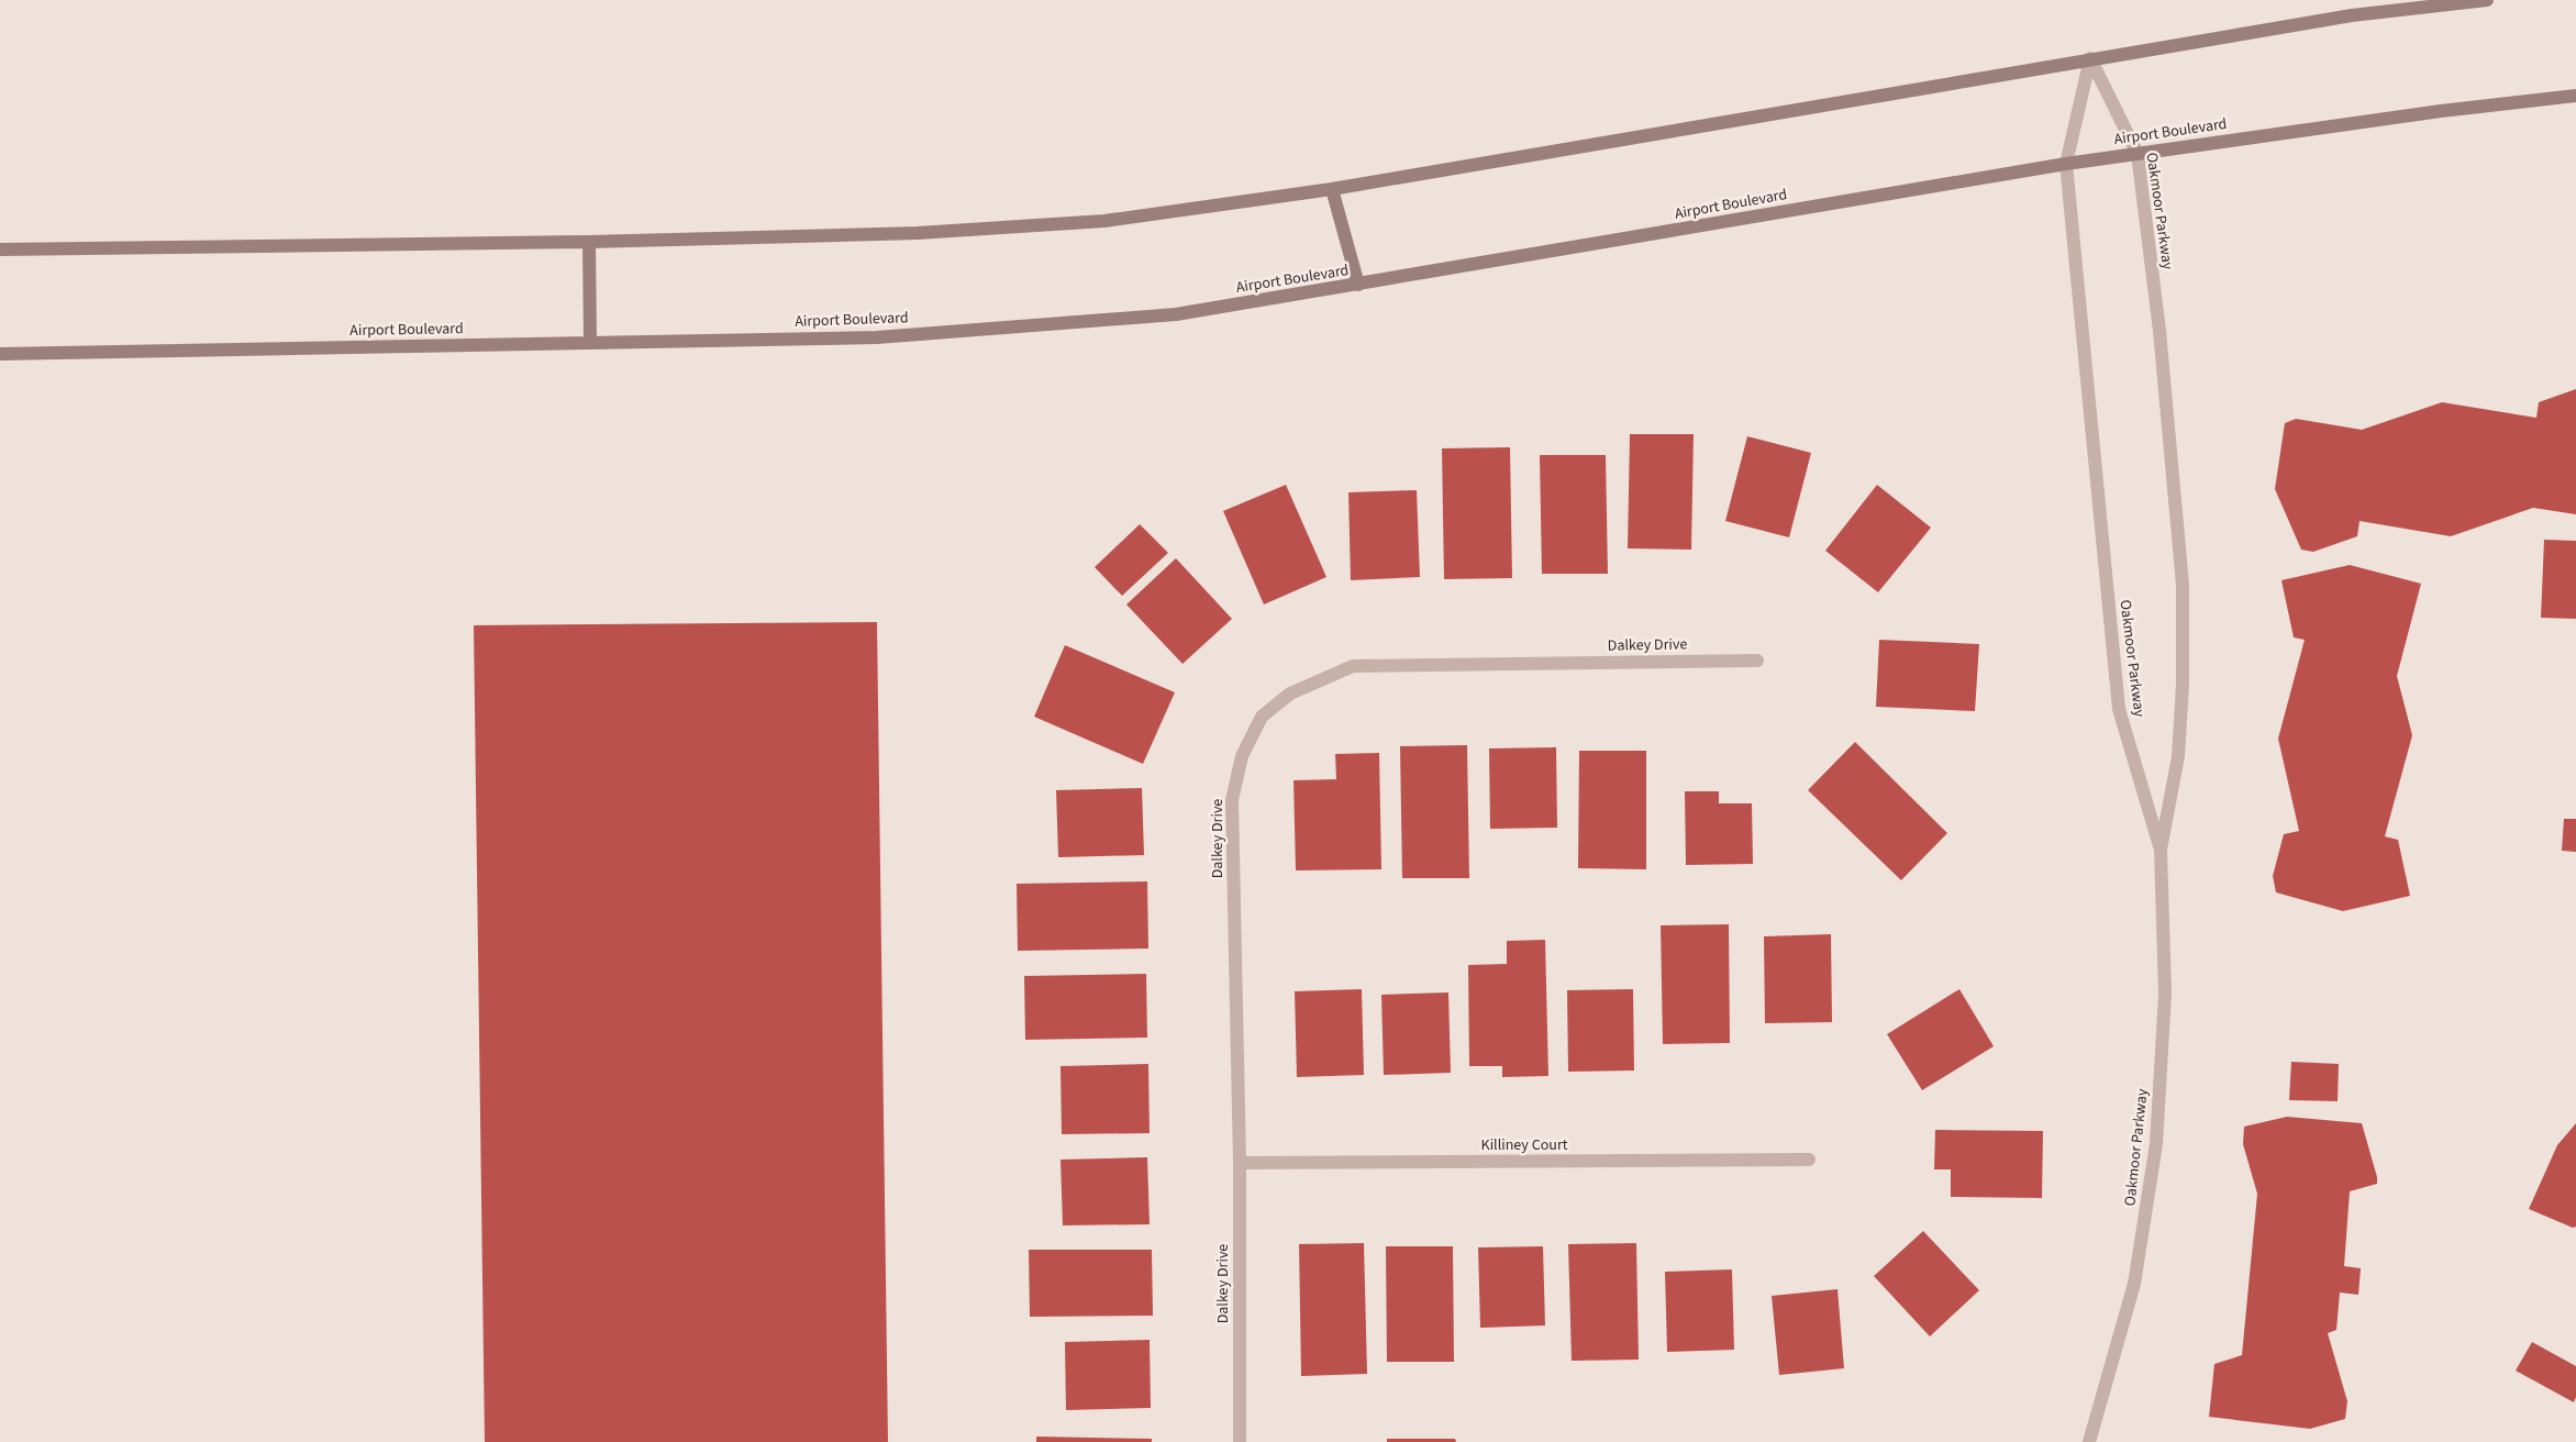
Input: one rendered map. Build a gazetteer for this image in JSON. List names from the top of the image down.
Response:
{
  "streets": {
    "main road": ["Airport Boulevard"],
    "street": ["Oakmoor Parkway", "Dalkey Drive", "Killiney Court"]
  },
  "crossings": [
    ["Airport Boulevard", "Oakmoor Parkway"],
    ["Dalkey Drive", "Killiney Court"]
  ]
}
